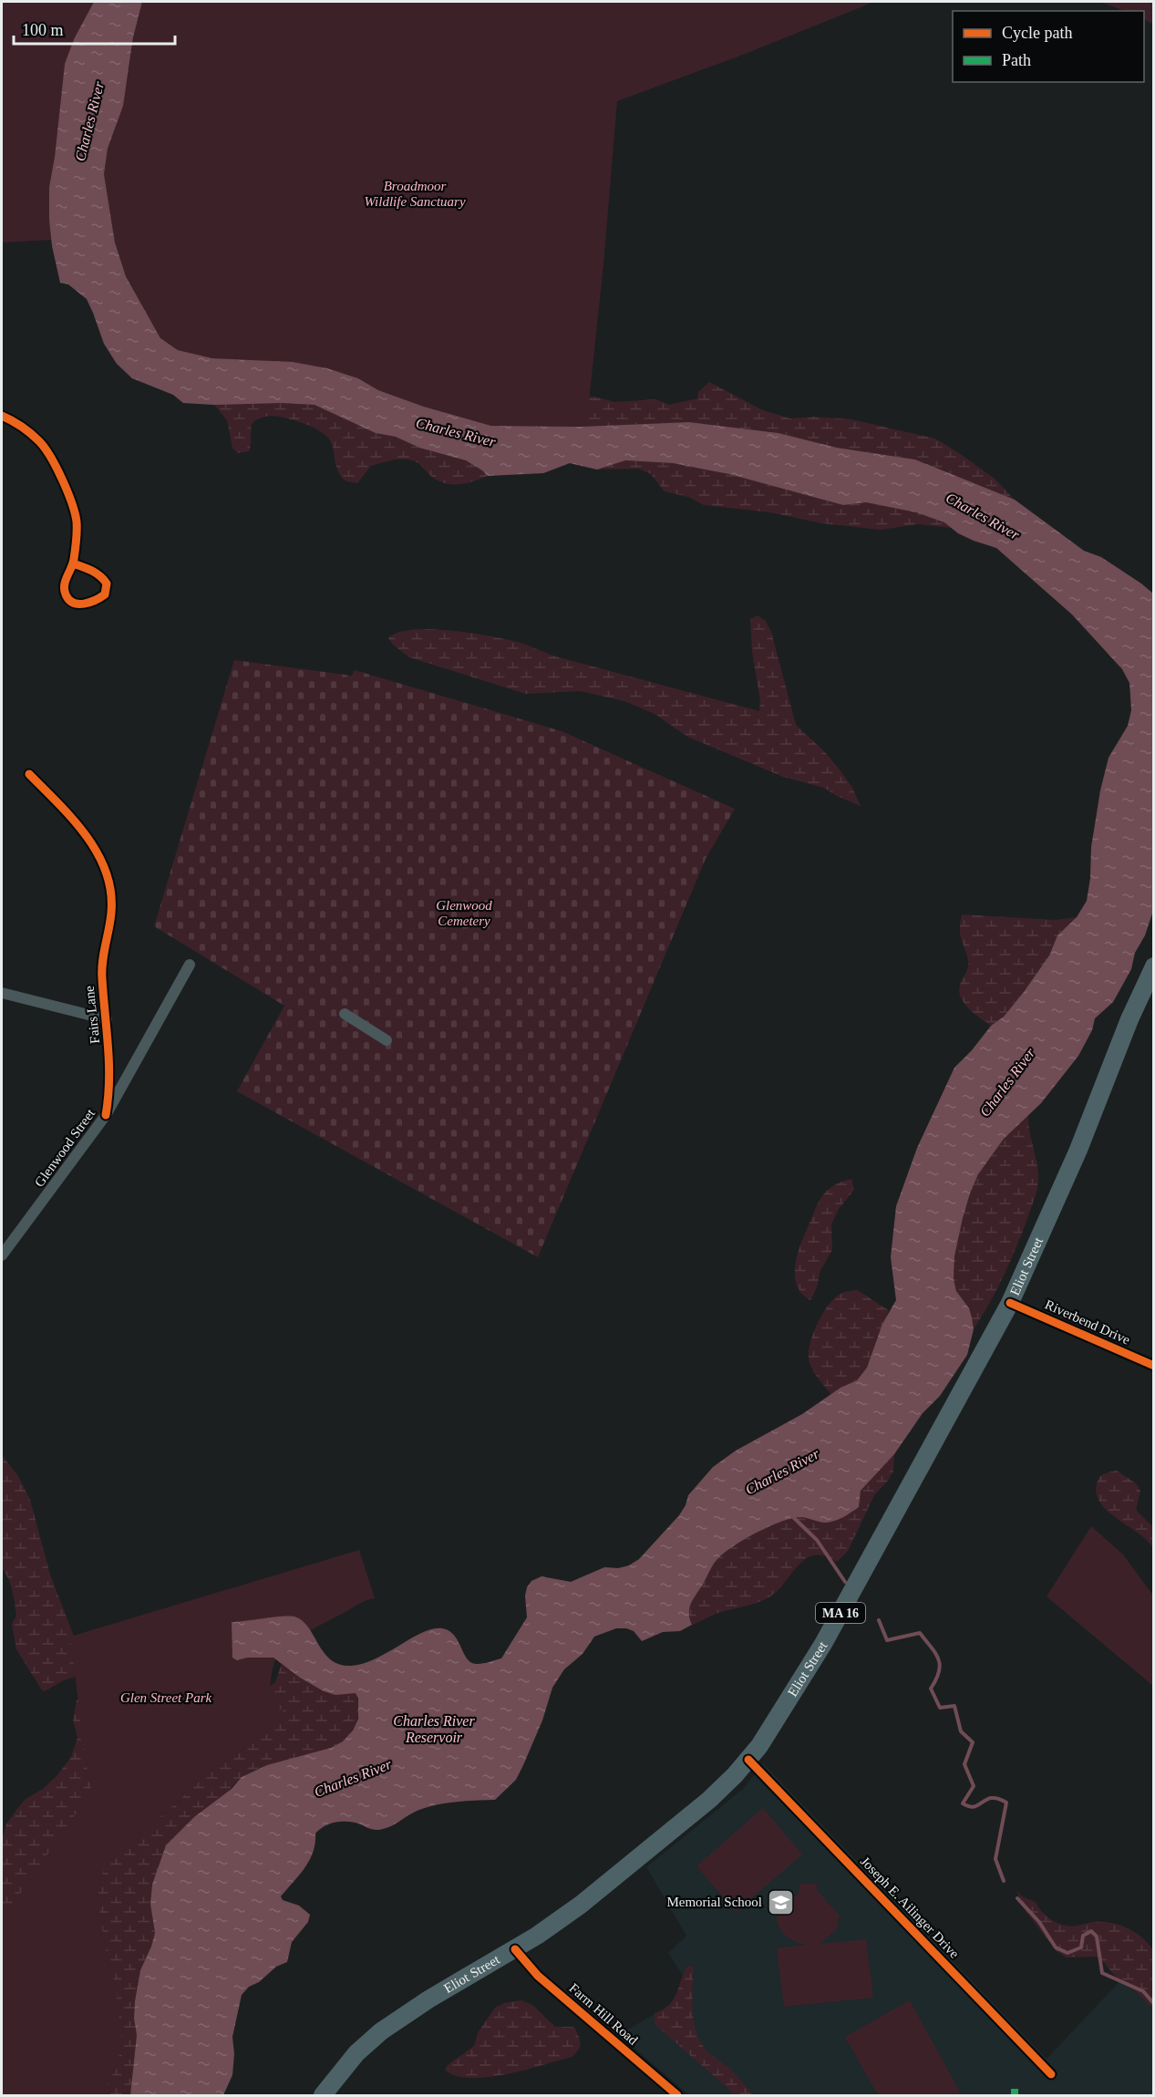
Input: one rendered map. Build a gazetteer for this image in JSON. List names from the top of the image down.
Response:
{
  "streets": {
    "main road": ["Eliot Street", "MA 16"],
    "street": [
      "Fairs Lane",
      "Glenwood Street",
      "Riverbend Drive",
      "Joseph E. Ailinger Drive",
      "Farm Hill Road"
    ]
  },
  "crossings": [
    ["Fairs Lane", "Glenwood Street"],
    ["Eliot Street", "Riverbend Drive"],
    ["Eliot Street", "Joseph E. Ailinger Drive"],
    ["Eliot Street", "Farm Hill Road"]
  ],
  "water": ["Charles River", "Charles River Reservoir"],
  "parks": ["Broadmoor Wildlife Sanctuary", "Glenwood Cemetery", "Glen Street Park"],
  "places": {
    "school or university": ["Memorial School"]
  },
  "legend": ["Cycle path", "Path"],
  "scale_bar": "100 m"
}
